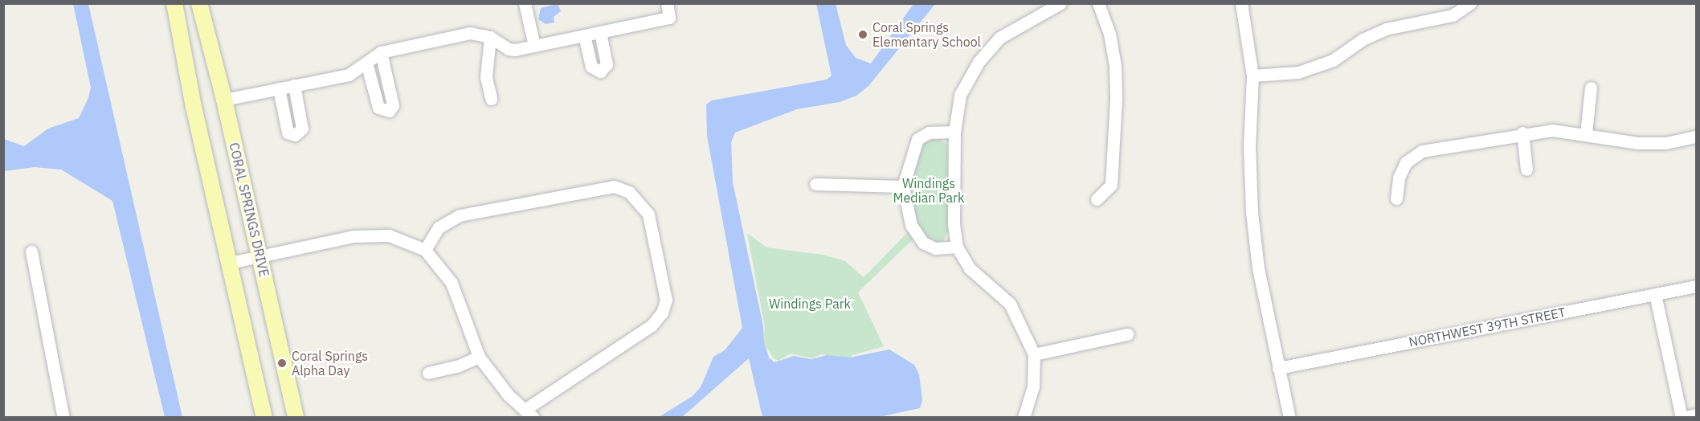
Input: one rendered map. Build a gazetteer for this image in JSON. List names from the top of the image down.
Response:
{
  "streets": {
    "main road": ["CORAL SPRINGS DRIVE"],
    "street": ["NORTHWEST 39TH STREET"]
  },
  "parks": ["Windings Median Park", "Windings Park"],
  "places": ["Coral Springs Elementary School", "Coral Springs Alpha Day"]
}
